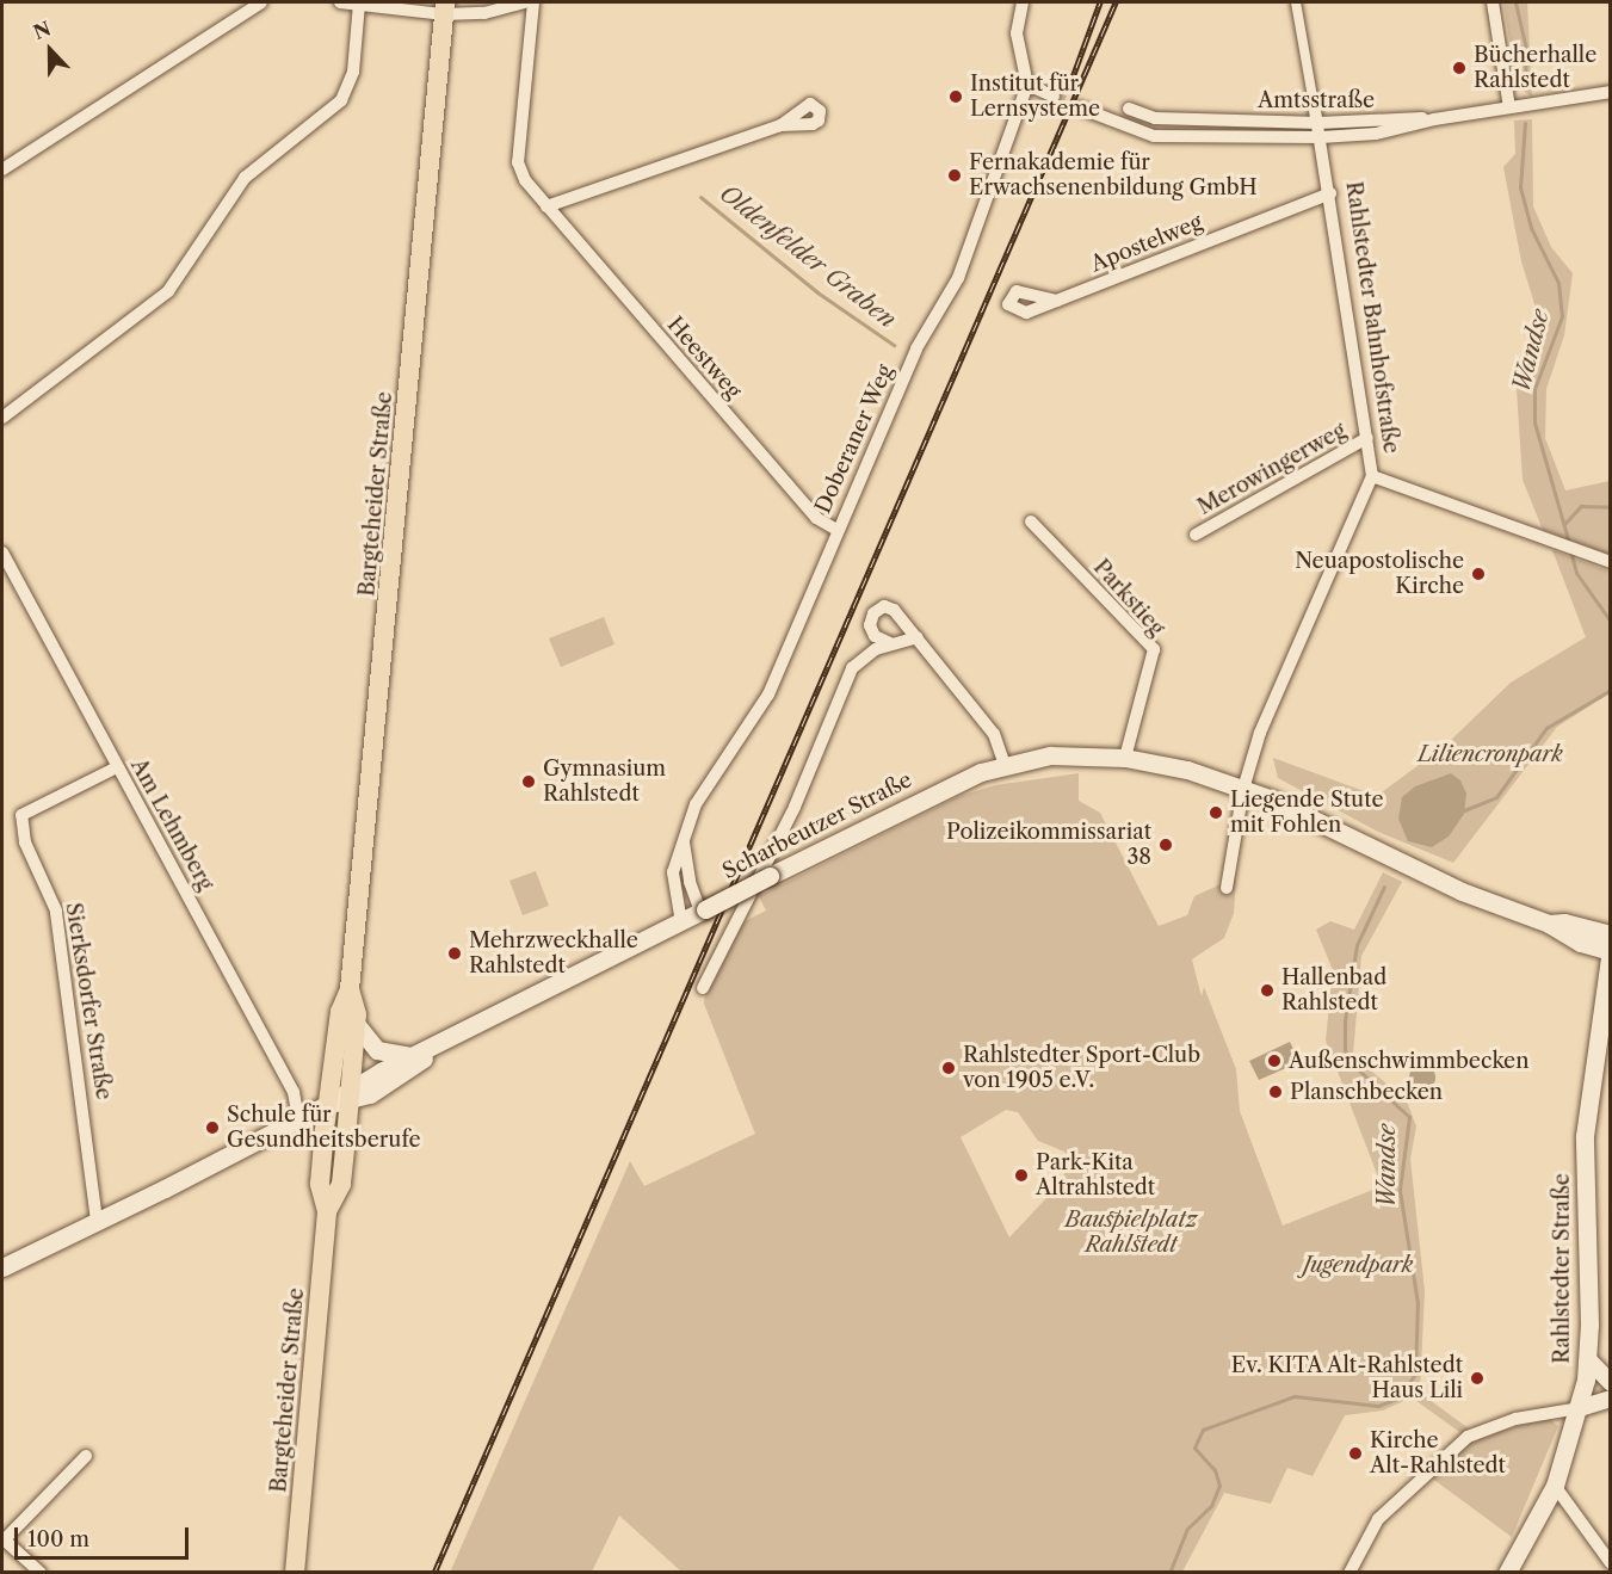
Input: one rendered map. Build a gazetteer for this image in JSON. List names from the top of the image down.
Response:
{
  "streets": {
    "main road": ["Bargteheider Straße", "Scharbeutzer Straße", "Rahlstedter Straße"],
    "street": [
      "Amtsstraße",
      "Apostelweg",
      "Rahlstedter Bahnhofstraße",
      "Heestweg",
      "Doberaner Weg",
      "Merowingerweg",
      "Parkstieg",
      "Am Lehmberg",
      "Sierksdorfer Straße"
    ]
  },
  "crossings": [
    ["Amtsstraße", "Rahlstedter Bahnhofstraße"],
    ["Apostelweg", "Rahlstedter Bahnhofstraße"],
    ["Rahlstedter Bahnhofstraße", "Merowingerweg"],
    ["Rahlstedter Bahnhofstraße", "Scharbeutzer Straße"],
    ["Heestweg", "Doberaner Weg"],
    ["Doberaner Weg", "Scharbeutzer Straße"],
    ["Bargteheider Straße", "Scharbeutzer Straße"],
    ["Parkstieg", "Scharbeutzer Straße"],
    ["Am Lehmberg", "Scharbeutzer Straße"],
    ["Am Lehmberg", "Sierksdorfer Straße"],
    ["Scharbeutzer Straße", "Sierksdorfer Straße"]
  ],
  "water": ["Oldenfelder Graben", "Wandse"],
  "parks": ["Liliencronpark", "Bauspielplatz Rahlstedt", "Jugendpark"],
  "places": [
    "Bücherhalle Rahlstedt",
    "Institut für Lernsysteme",
    "Fernakademie für Erwachsenenbildung GmbH",
    "Neuapostolische Kirche",
    "Gymnasium Rahlstedt",
    "Liegende Stute mit Fohlen",
    "Polizeikommissariat 38",
    "Mehrzweckhalle Rahlstedt",
    "Hallenbad Rahlstedt",
    "Außenschwimmbecken",
    "Rahlstedter Sport-Club von 1905 e.V.",
    "Planschbecken",
    "Schule für Gesundheitsberufe",
    "Park-Kita Altrahlstedt",
    "Ev. KITA Alt-Rahlstedt Haus Lili",
    "Kirche Alt-Rahlstedt"
  ],
  "scale_bar": "100 m",
  "north": "top"
}
